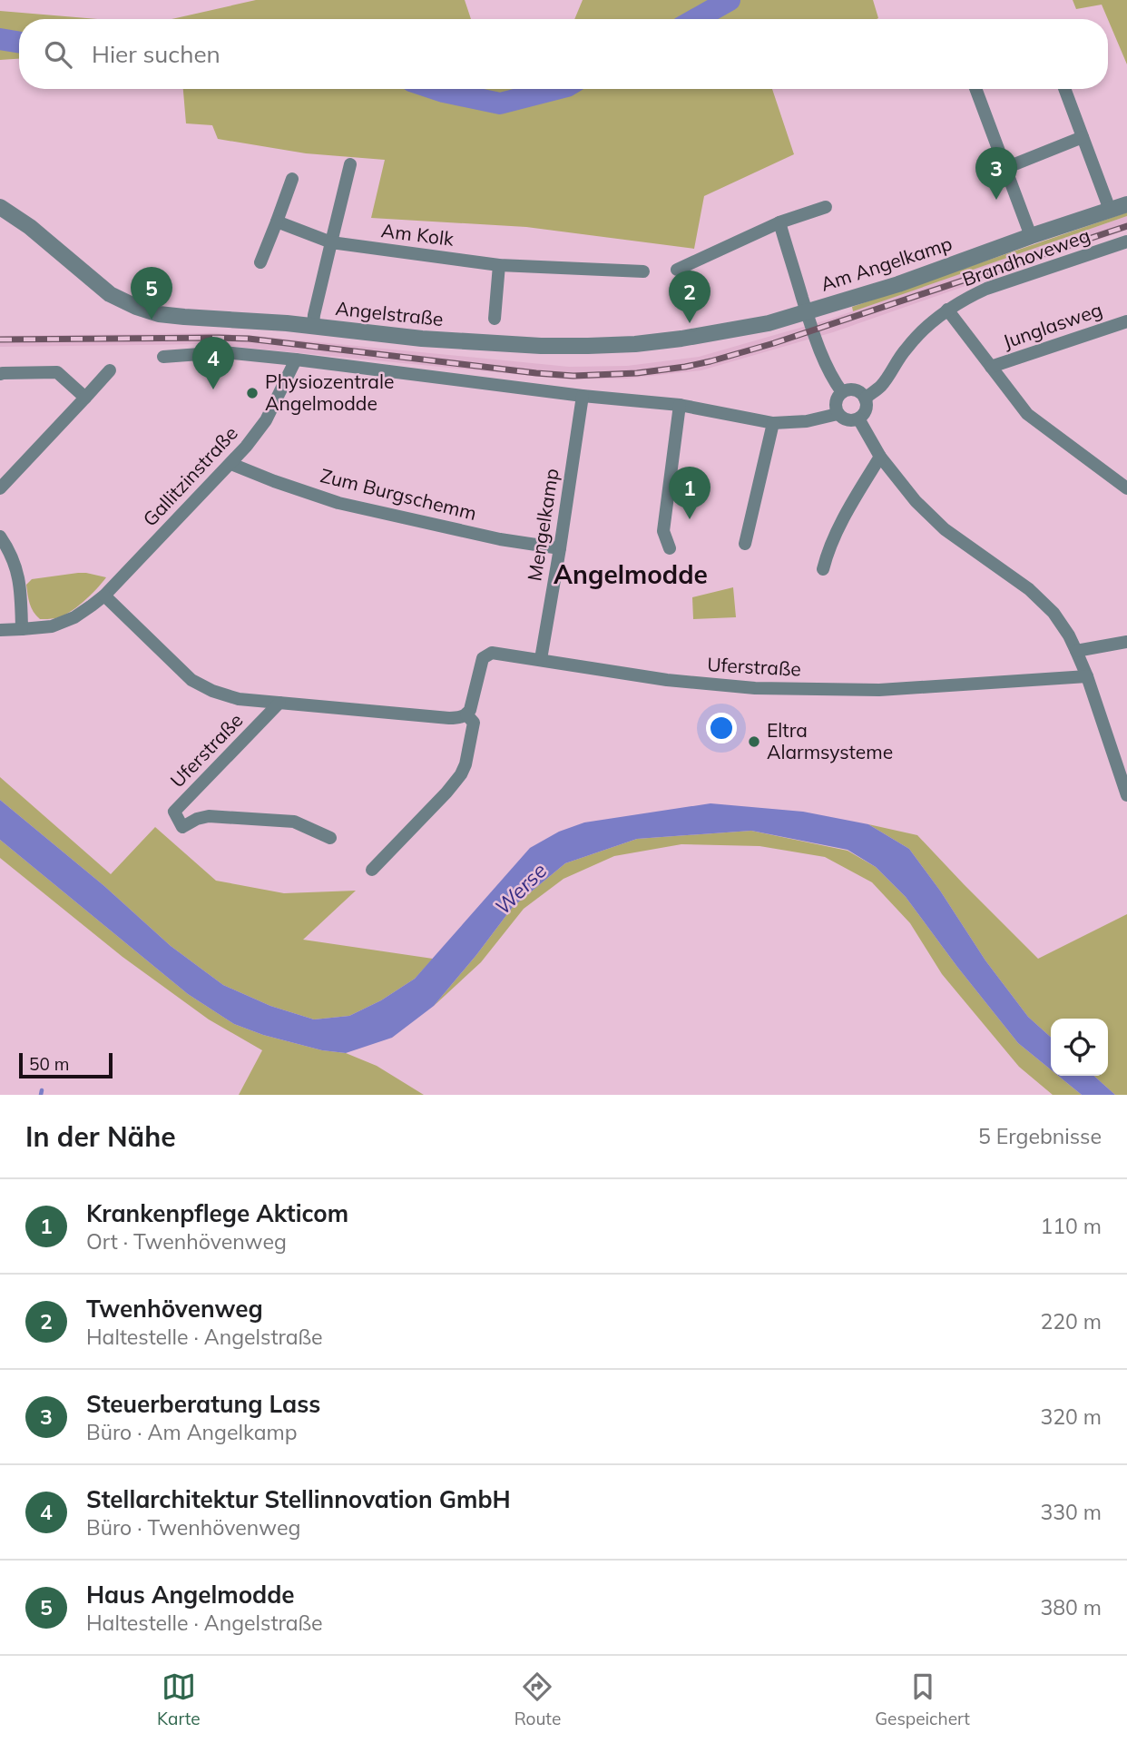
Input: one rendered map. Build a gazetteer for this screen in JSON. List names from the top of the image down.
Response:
{
  "streets": {
    "street": [
      "Am Kolk",
      "Brandhoveweg",
      "Am Angelkamp",
      "Angelstraße",
      "Junglasweg",
      "Gallitzinstraße",
      "Zum Burgschemm",
      "Mengelkamp",
      "Uferstraße"
    ]
  },
  "crossings": [
    ["Am Angelkamp", "Angelstraße"],
    ["Gallitzinstraße", "Zum Burgschemm"],
    ["Gallitzinstraße", "Uferstraße"],
    ["Zum Burgschemm", "Mengelkamp"],
    ["Mengelkamp", "Uferstraße"]
  ],
  "districts": ["Angelmodde"],
  "water": ["Werse"],
  "places": ["Physiozentrale Angelmodde", "Eltra Alarmsysteme"],
  "scale_bar": "50 m",
  "page": {
    "search": "Hier suchen",
    "pins": [
      "3",
      "5",
      "2",
      "4",
      "1"
    ],
    "scale": "50 m",
    "heading": ["In der Nähe", "5 Ergebnisse"],
    "list": [
      {
        "mark": "1",
        "name": "Krankenpflege Akticom",
        "note": "Ort · Twenhövenweg",
        "value": "110 m"
      },
      {
        "mark": "2",
        "name": "Twenhövenweg",
        "note": "Haltestelle · Angelstraße",
        "value": "220 m"
      },
      {
        "mark": "3",
        "name": "Steuerberatung Lass",
        "note": "Büro · Am Angelkamp",
        "value": "320 m"
      },
      {
        "mark": "4",
        "name": "Stellarchitektur Stellinnovation GmbH",
        "note": "Büro · Twenhövenweg",
        "value": "330 m"
      },
      {
        "mark": "5",
        "name": "Haus Angelmodde",
        "note": "Haltestelle · Angelstraße",
        "value": "380 m"
      }
    ],
    "nav": ["Karte", "Route", "Gespeichert"]
  }
}
